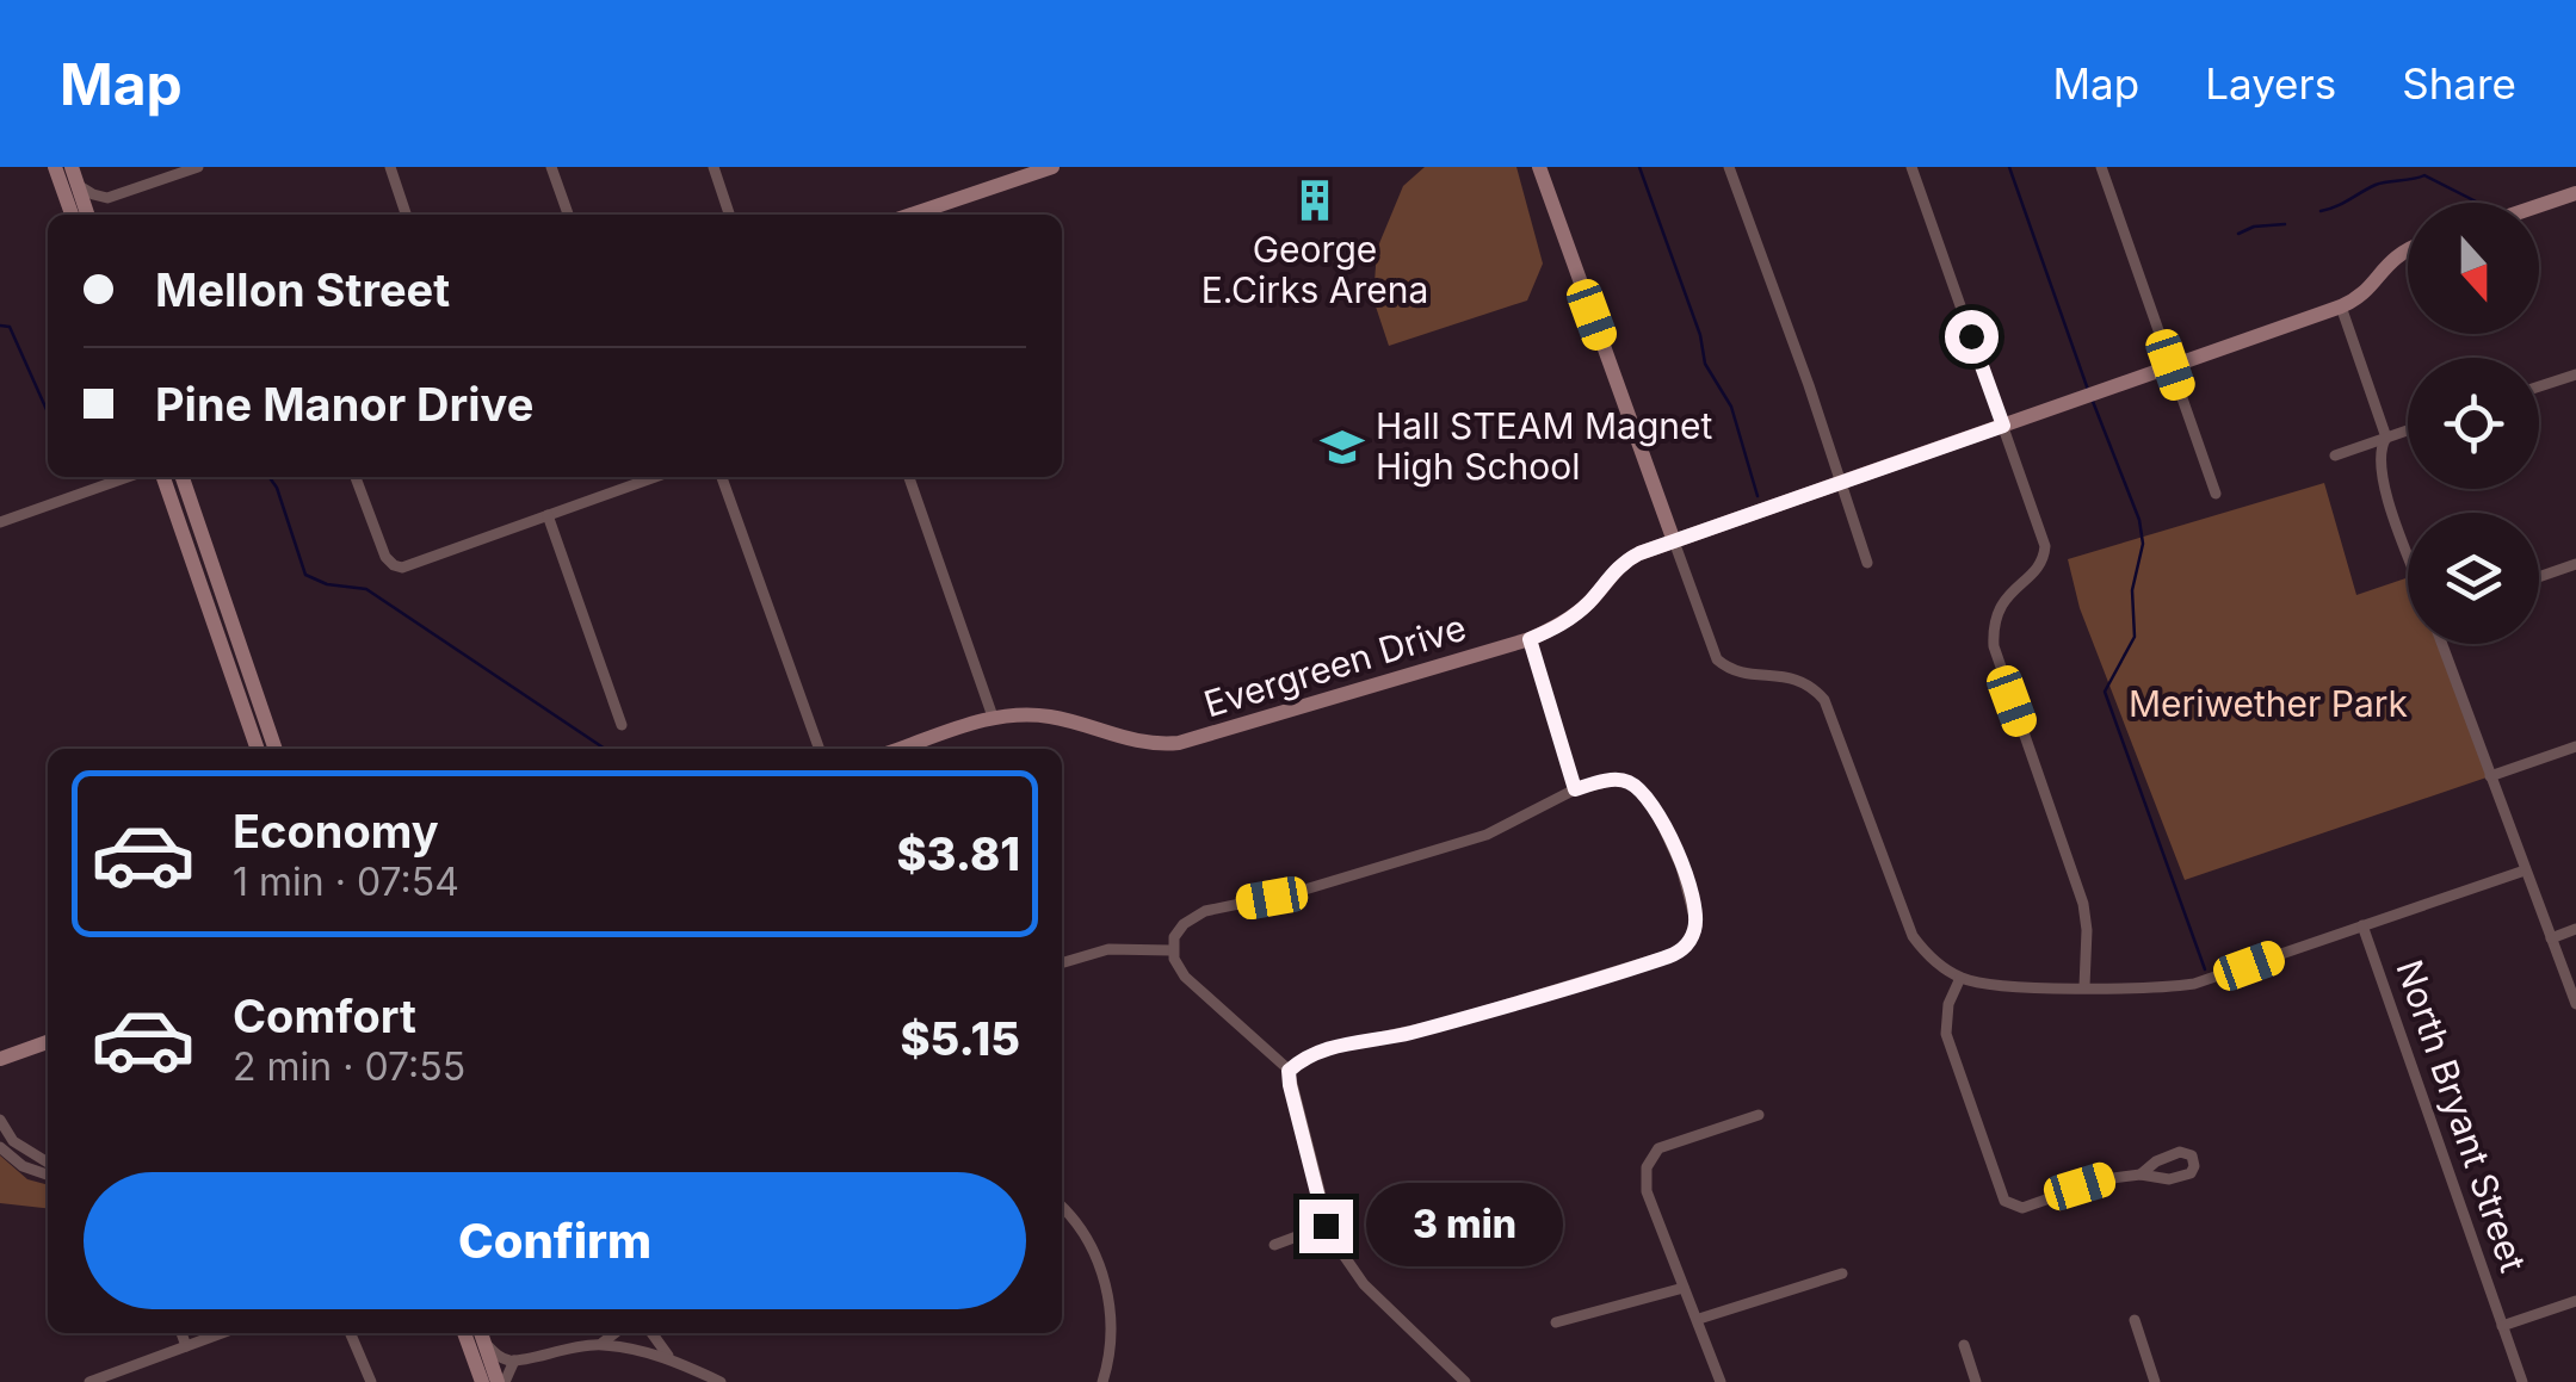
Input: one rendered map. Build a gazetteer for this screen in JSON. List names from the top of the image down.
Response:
{
  "streets": {
    "street": ["Evergreen Drive", "North Bryant Street"]
  },
  "parks": ["Meriwether Park"],
  "places": {
    "building": ["George E.Cirks Arena"],
    "school or university": ["Hall STEAM Magnet High School"]
  },
  "north": "bottom",
  "page": {
    "header": "Map",
    "nav": ["Map", "Layers", "Share"],
    "banner": ["Mellon Street", "Pine Manor Drive"],
    "list": [
      {
        "name": "Economy",
        "note": "1 min · 07:54",
        "value": "$3.81"
      },
      {
        "name": "Comfort",
        "note": "2 min · 07:55",
        "value": "$5.15"
      }
    ],
    "buttons": "Confirm",
    "bubble": "3 min"
  }
}
